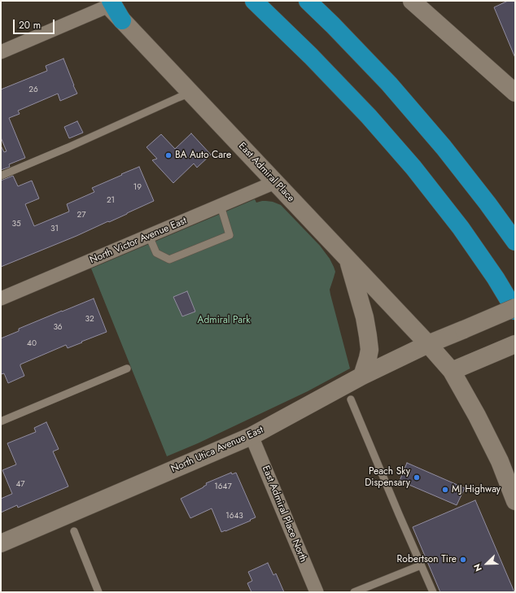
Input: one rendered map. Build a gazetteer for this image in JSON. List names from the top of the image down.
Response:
{
  "streets": {
    "main road": ["East Admiral Place", "North Utica Avenue East"],
    "street": ["North Victor Avenue East", "East Admiral Place North"]
  },
  "crossings": [
    ["East Admiral Place", "North Victor Avenue East"],
    ["East Admiral Place", "North Utica Avenue East"],
    ["North Utica Avenue East", "East Admiral Place North"]
  ],
  "parks": ["Admiral Park"],
  "places": [
    "BA Auto Care",
    "Peach Sky Dispensary",
    "MJ Highway",
    "Robertson Tire"
  ],
  "house_numbers": [
    "26",
    "19",
    "21",
    "27",
    "35",
    "31",
    "32",
    "36",
    "40",
    "47",
    "1647",
    "1643"
  ],
  "scale_bar": "20 m",
  "north": "bottom left"
}
